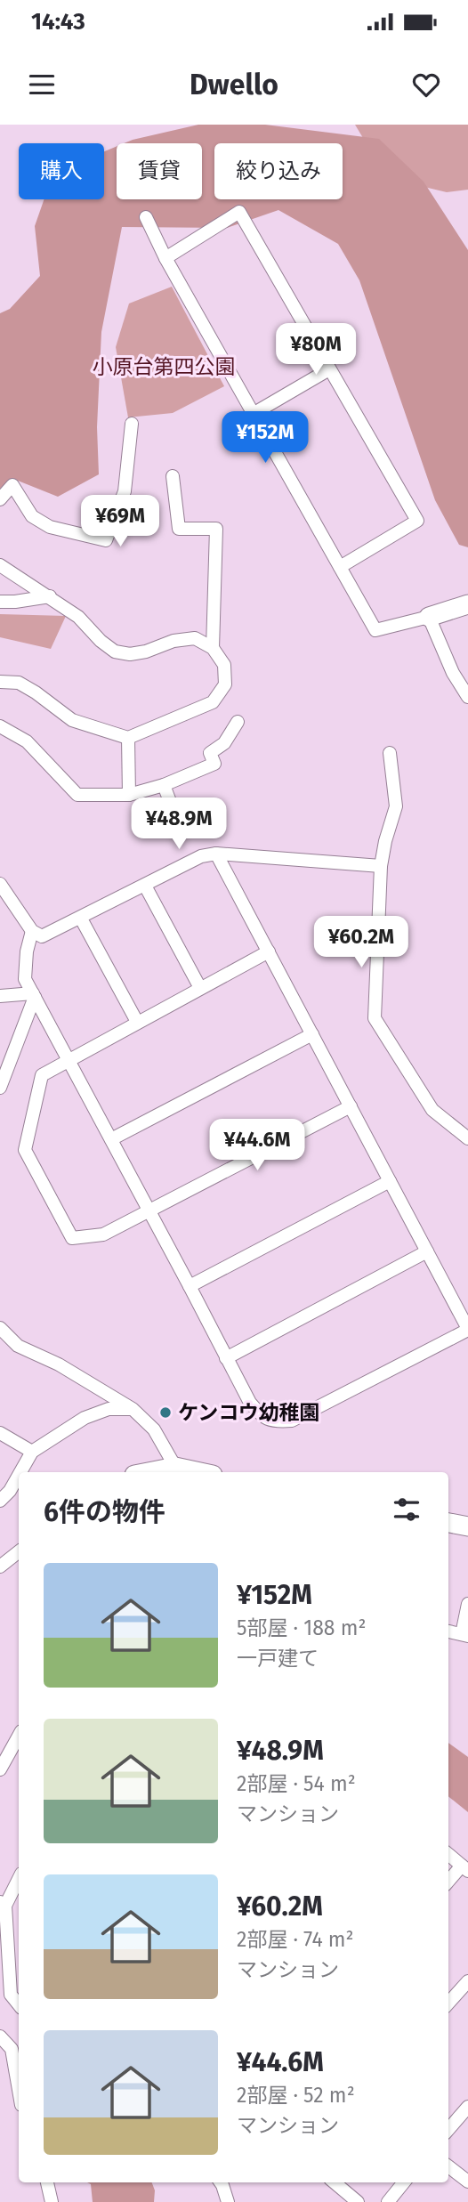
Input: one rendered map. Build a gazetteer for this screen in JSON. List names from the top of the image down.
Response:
{
  "parks": ["小原台第四公園"],
  "places": ["ケンコウ幼稚園"],
  "page": {
    "status": "14:43",
    "header": "Dwello",
    "chip": ["購入", "賃貸", "絞り込み"],
    "price": [
      "¥80M",
      "¥152M",
      "¥69M",
      "¥48.9M",
      "¥60.2M",
      "¥44.6M"
    ],
    "heading": "6件の物件",
    "list": [
      {
        "name": "¥152M",
        "note": "5部屋 · 188 m² · 一戸建て"
      },
      {
        "name": "¥48.9M",
        "note": "2部屋 · 54 m² · マンション"
      },
      {
        "name": "¥60.2M",
        "note": "2部屋 · 74 m² · マンション"
      },
      {
        "name": "¥44.6M",
        "note": "2部屋 · 52 m² · マンション"
      }
    ]
  }
}
